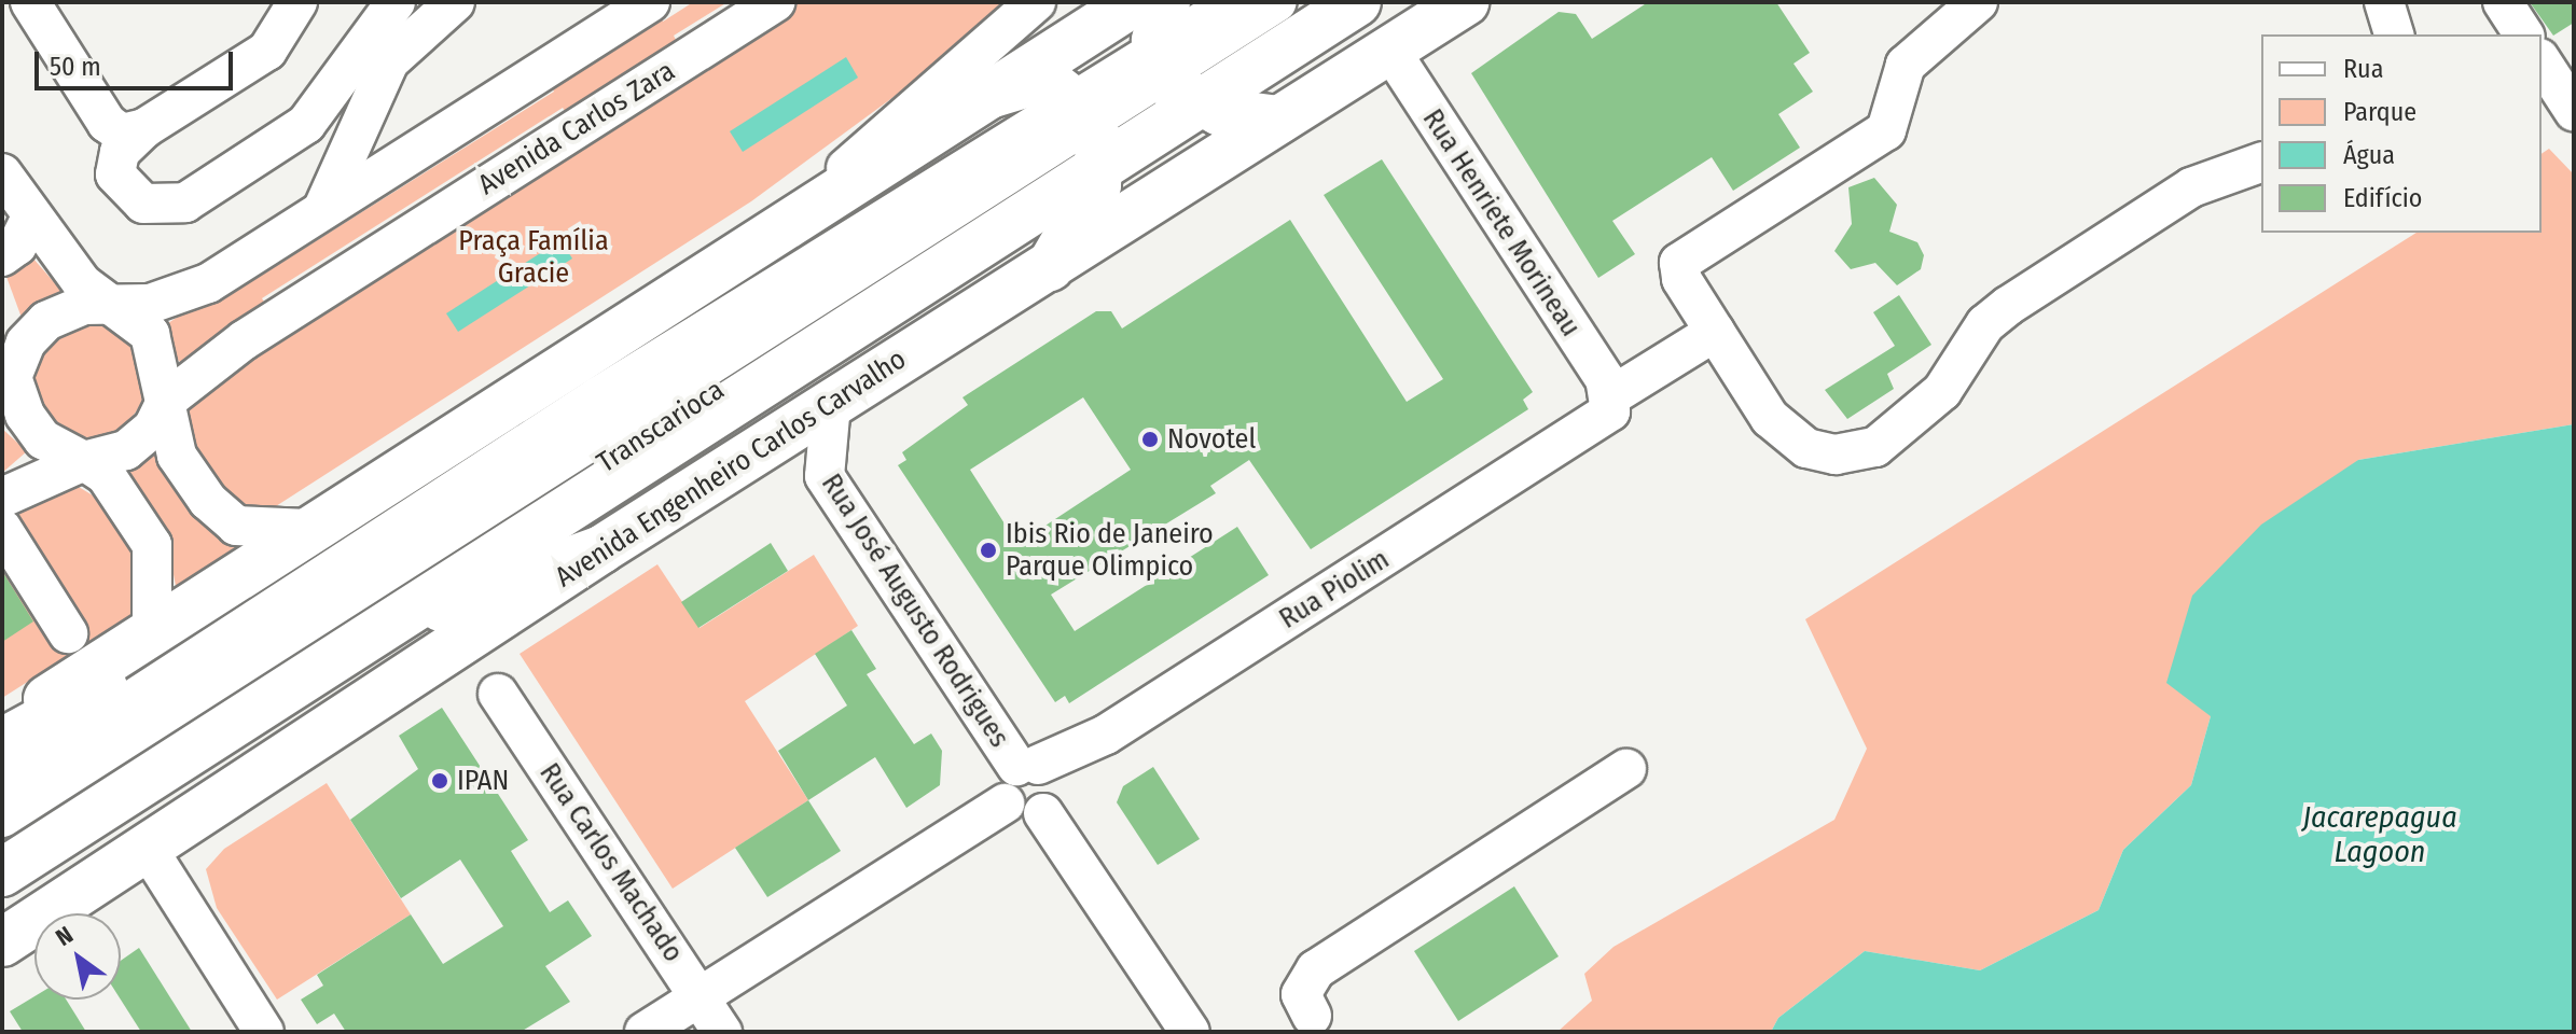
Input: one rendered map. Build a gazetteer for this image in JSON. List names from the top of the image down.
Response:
{
  "streets": {
    "main road": ["Avenida Engenheiro Carlos Carvalho"],
    "street": [
      "Avenida Carlos Zara",
      "Rua Henriete Morineau",
      "Transcarioca",
      "Rua Piolim",
      "Rua José Augusto Rodrigues",
      "Rua Carlos Machado"
    ]
  },
  "crossings": [
    ["Rua Henriete Morineau", "Avenida Engenheiro Carlos Carvalho"],
    ["Rua Henriete Morineau", "Rua Piolim"],
    ["Transcarioca", "Avenida Engenheiro Carlos Carvalho"],
    ["Avenida Engenheiro Carlos Carvalho", "Rua José Augusto Rodrigues"],
    ["Rua Piolim", "Rua José Augusto Rodrigues"]
  ],
  "water": ["Jacarepagua Lagoon"],
  "parks": ["Praça Família Gracie"],
  "places": ["Novotel", "Ibis Rio de Janeiro Parque Olimpico", "IPAN"],
  "legend": [
    "Rua",
    "Parque",
    "Água",
    "Edifício"
  ],
  "scale_bar": "50 m",
  "north": "top left"
}
